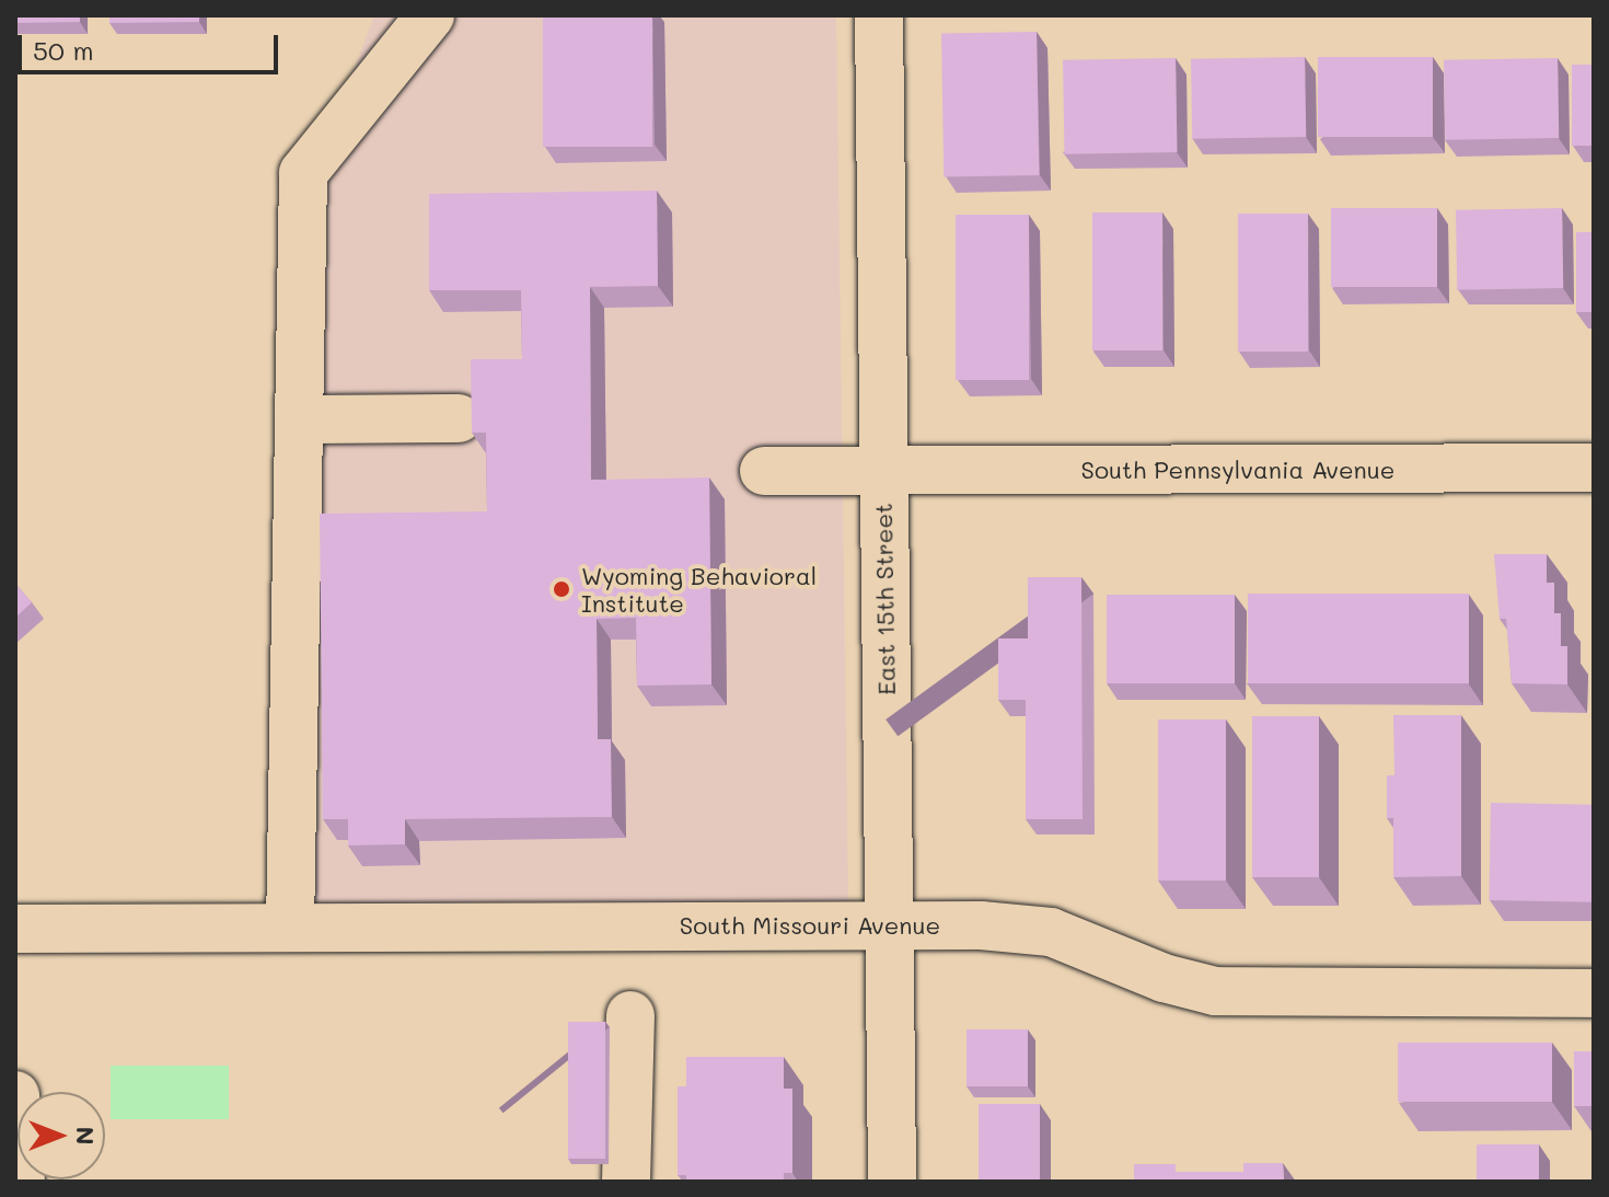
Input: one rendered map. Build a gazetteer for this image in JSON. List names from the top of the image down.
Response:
{
  "streets": {
    "street": ["South Pennsylvania Avenue", "East 15th Street", "South Missouri Avenue"]
  },
  "crossings": [
    ["South Pennsylvania Avenue", "East 15th Street"],
    ["East 15th Street", "South Missouri Avenue"]
  ],
  "places": ["Wyoming Behavioral Institute"],
  "scale_bar": "50 m",
  "north": "right"
}
